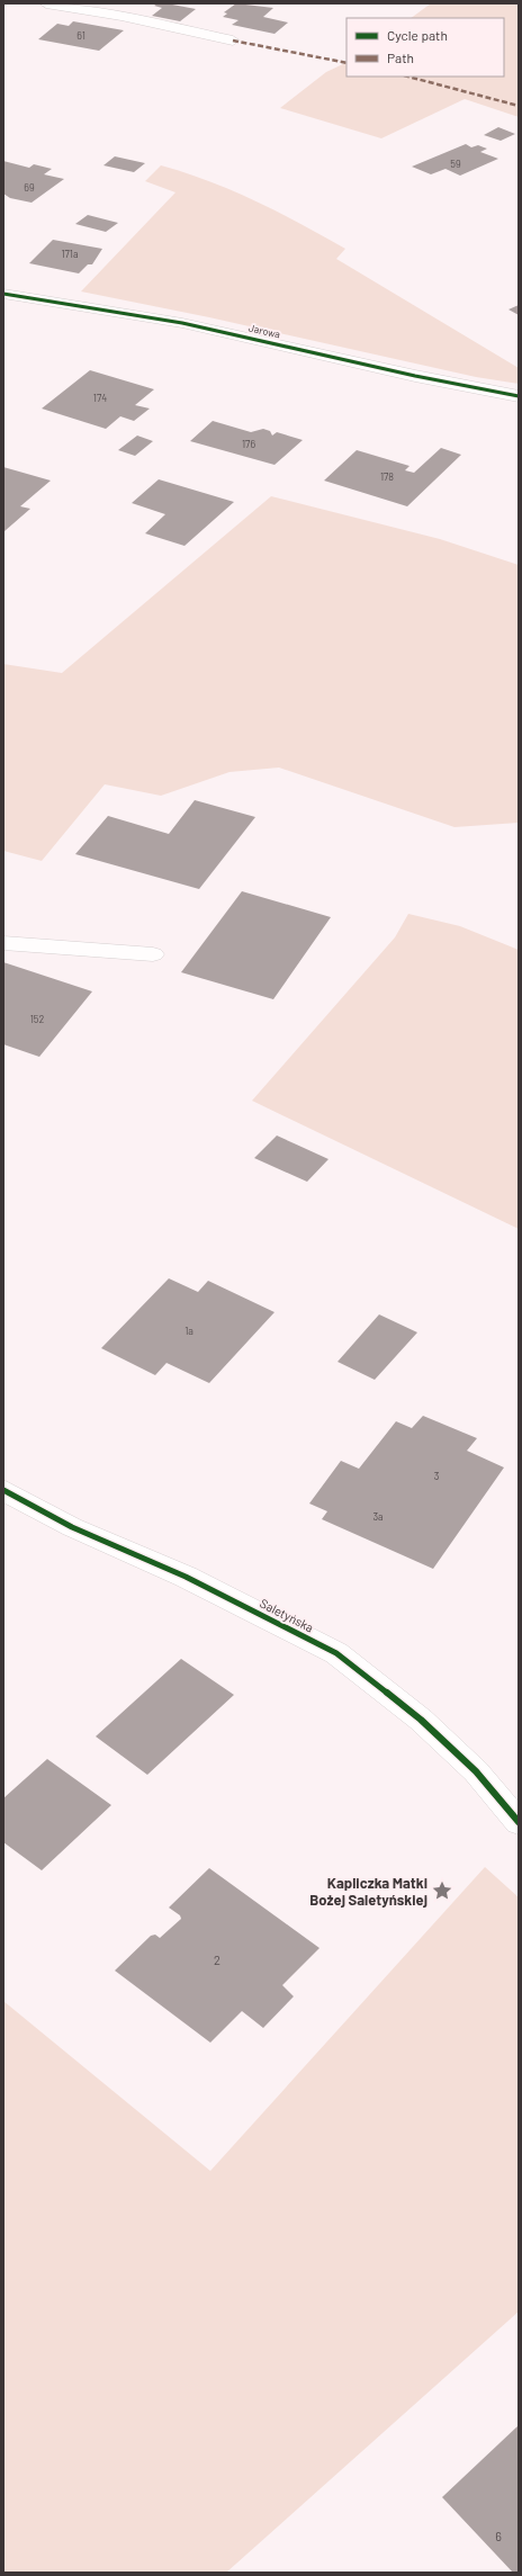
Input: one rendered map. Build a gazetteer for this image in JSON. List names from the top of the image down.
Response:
{
  "streets": {
    "street": ["Jarowa", "Saletyńska"]
  },
  "places": {
    "place": ["Kapliczka Matki Bożej Saletyńskiej"]
  },
  "house_numbers": [
    "61",
    "59",
    "69",
    "171a",
    "174",
    "176",
    "178",
    "152",
    "1a",
    "3",
    "3a",
    "2",
    "6"
  ],
  "legend": ["Cycle path", "Path"]
}
